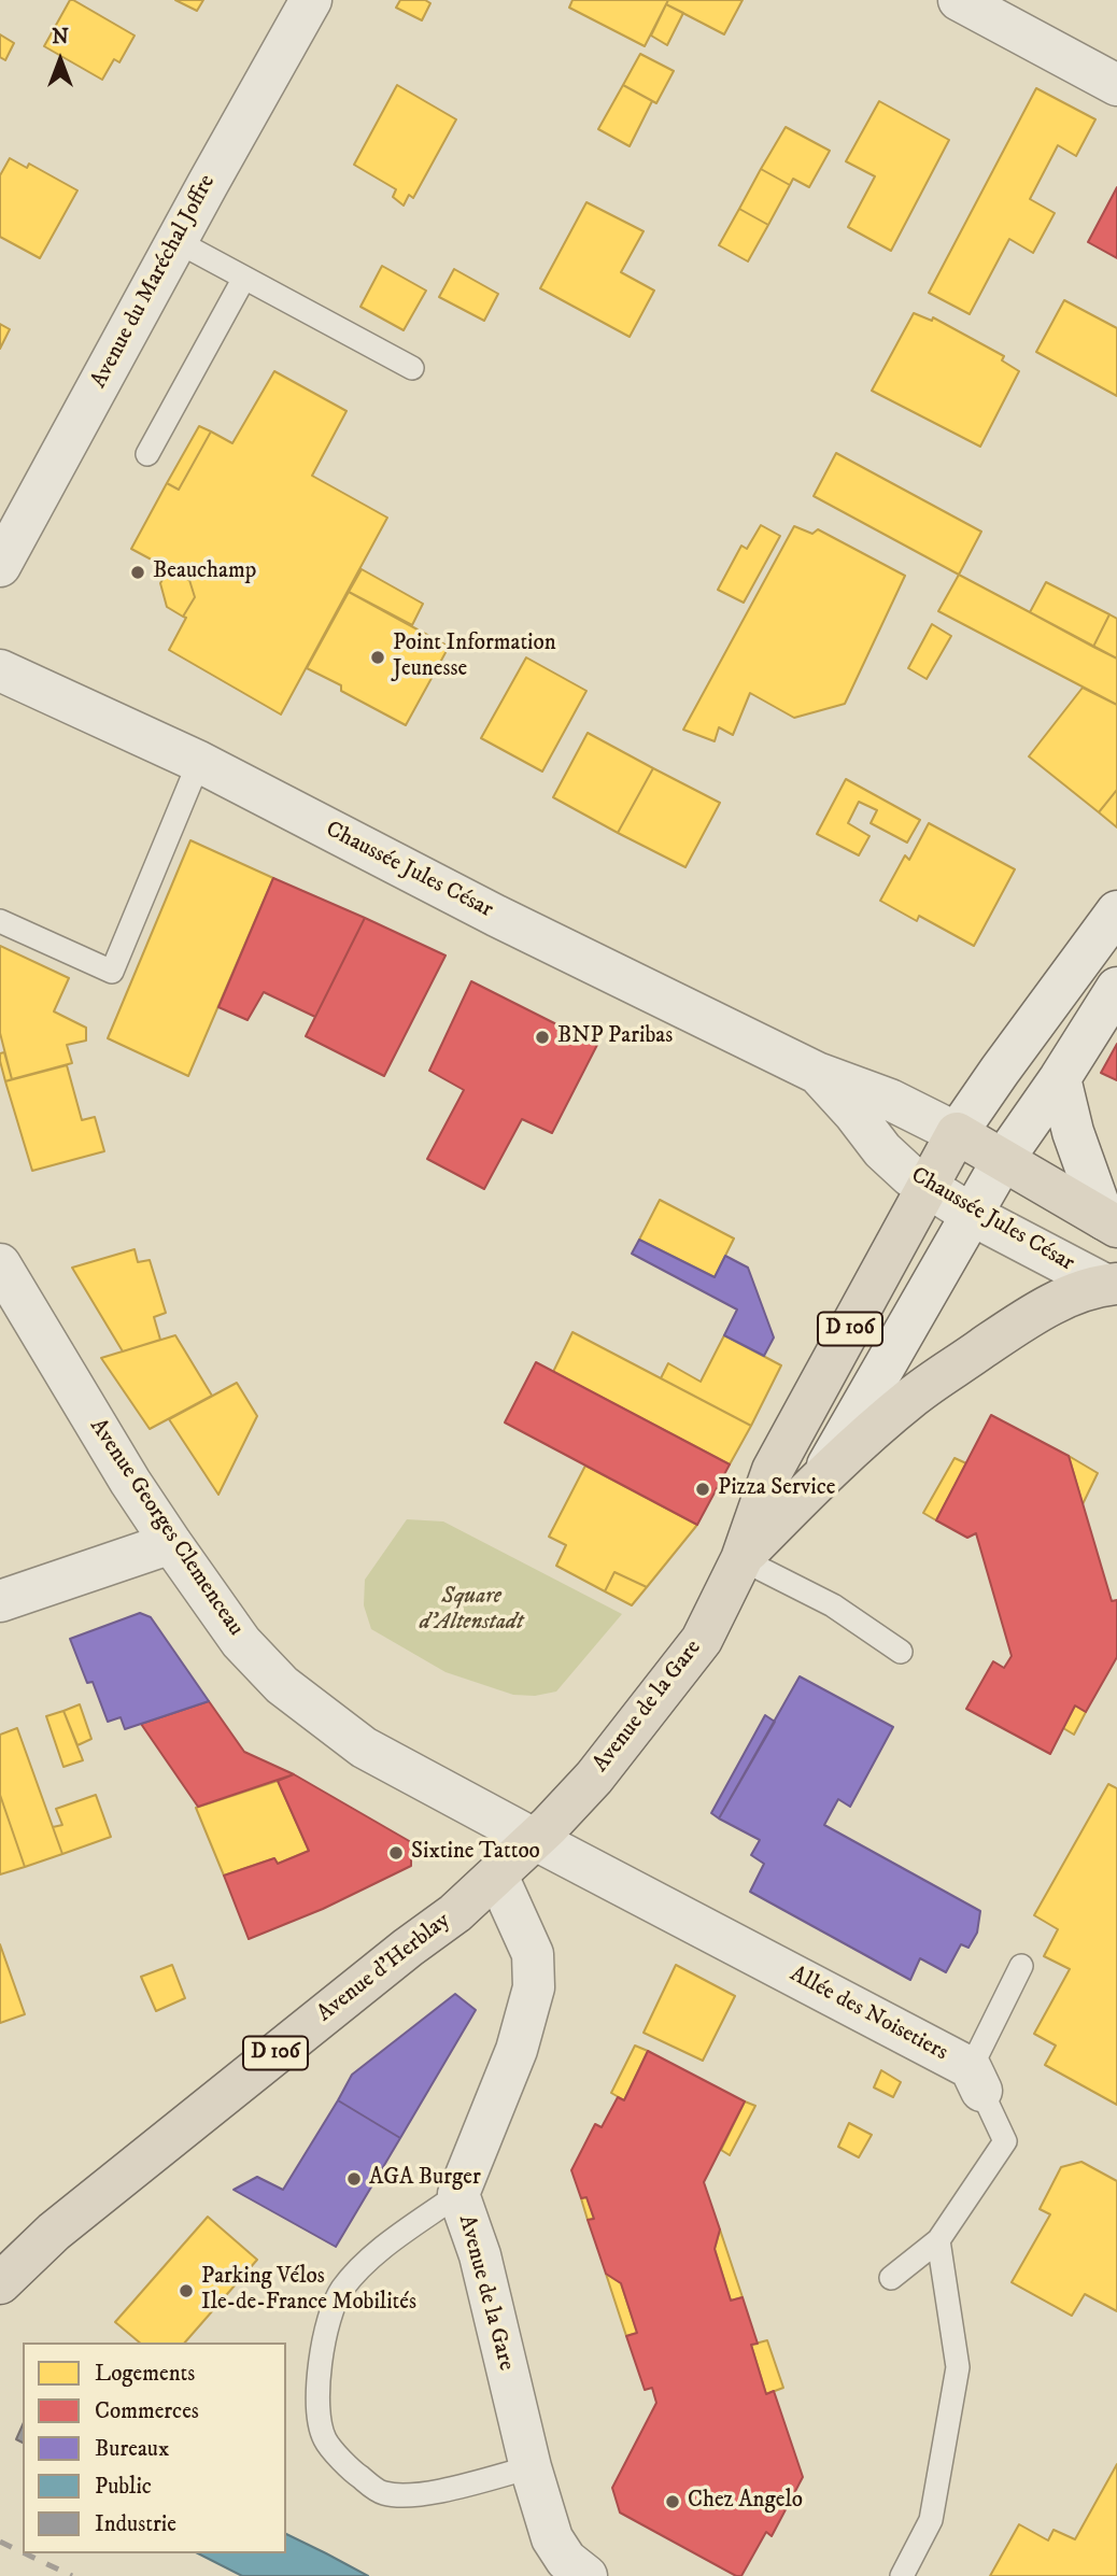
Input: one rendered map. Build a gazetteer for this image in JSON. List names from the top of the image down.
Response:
{
  "streets": {
    "main road": [
      "Chaussée Jules César",
      "D 106",
      "Avenue de la Gare",
      "Avenue d'Herblay"
    ],
    "street": ["Avenue du Maréchal Joffre", "Avenue Georges Clemenceau", "Allée des Noisetiers"]
  },
  "crossings": [
    ["Chaussée Jules César", "D 106"],
    ["Chaussée Jules César", "Avenue de la Gare"],
    ["D 106", "Avenue de la Gare"],
    ["Avenue Georges Clemenceau", "Avenue de la Gare"],
    ["Avenue Georges Clemenceau", "Avenue d'Herblay"],
    ["Avenue Georges Clemenceau", "Allée des Noisetiers"],
    ["Avenue de la Gare", "Avenue d'Herblay"],
    ["Avenue de la Gare", "Allée des Noisetiers"],
    ["Avenue d'Herblay", "Allée des Noisetiers"]
  ],
  "parks": ["Square d'Altenstadt"],
  "places": [
    "Beauchamp",
    "Point Information Jeunesse",
    "BNP Paribas",
    "Pizza Service",
    "Sixtine Tattoo",
    "AGA Burger",
    "Parking Vélos Ile-de-France Mobilités",
    "Chez Angelo"
  ],
  "legend": [
    "Logements",
    "Commerces",
    "Bureaux",
    "Public",
    "Industrie"
  ],
  "north": "top"
}
